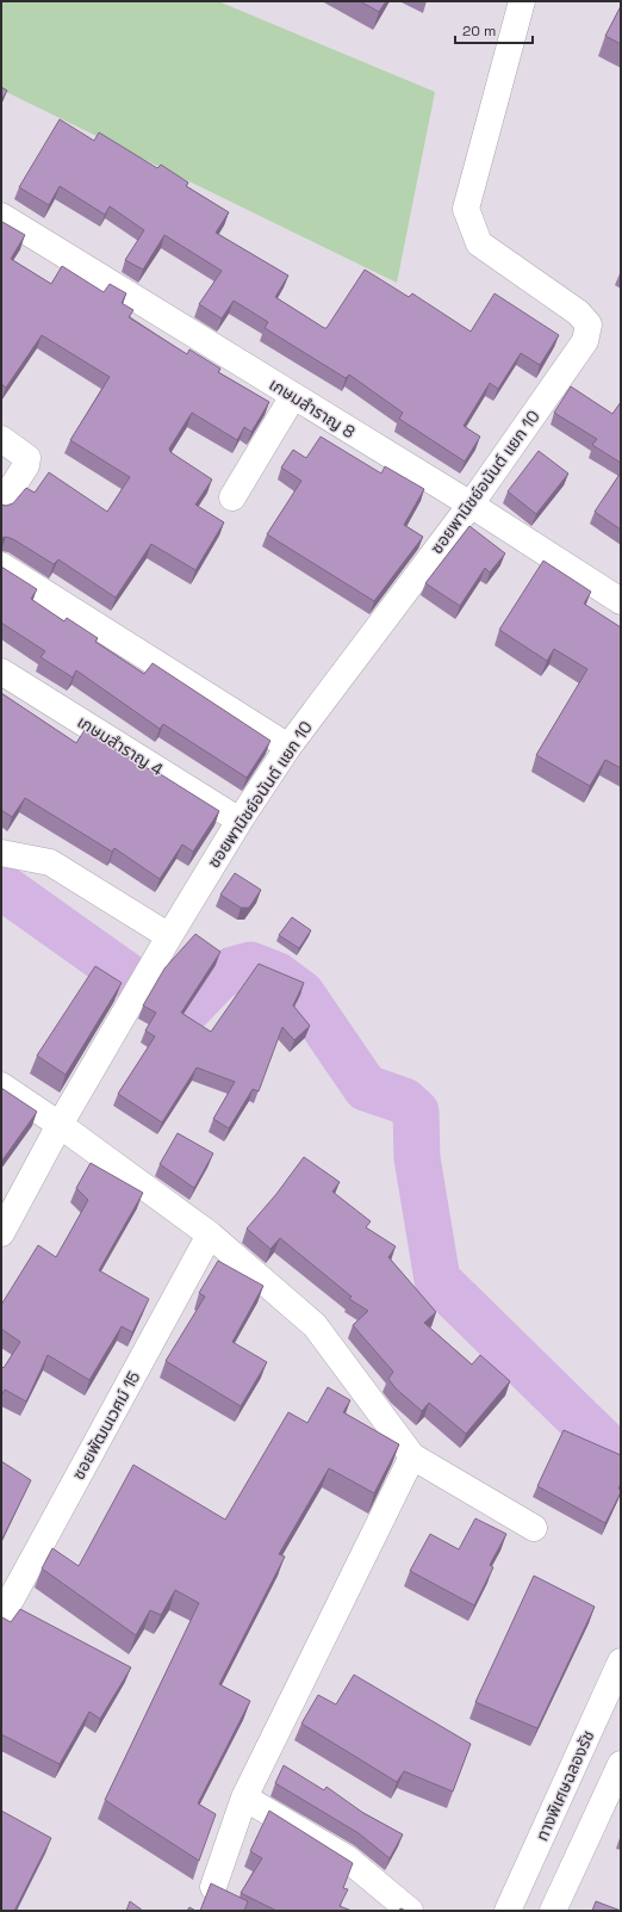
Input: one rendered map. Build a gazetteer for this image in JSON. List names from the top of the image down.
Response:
{
  "streets": {
    "main road": [
      "เกษมสำราญ 8",
      "ซอยพานิชย์อนันต์ แยก 10",
      "เกษมสำราญ 4",
      "ซอยพัฒนเวศม์ 15",
      "ทางพิเศษฉลองรัช"
    ]
  },
  "crossings": [
    ["เกษมสำราญ 8", "ซอยพานิชย์อนันต์ แยก 10"],
    ["ซอยพานิชย์อนันต์ แยก 10", "เกษมสำราญ 4"]
  ],
  "scale_bar": "20 m"
}
